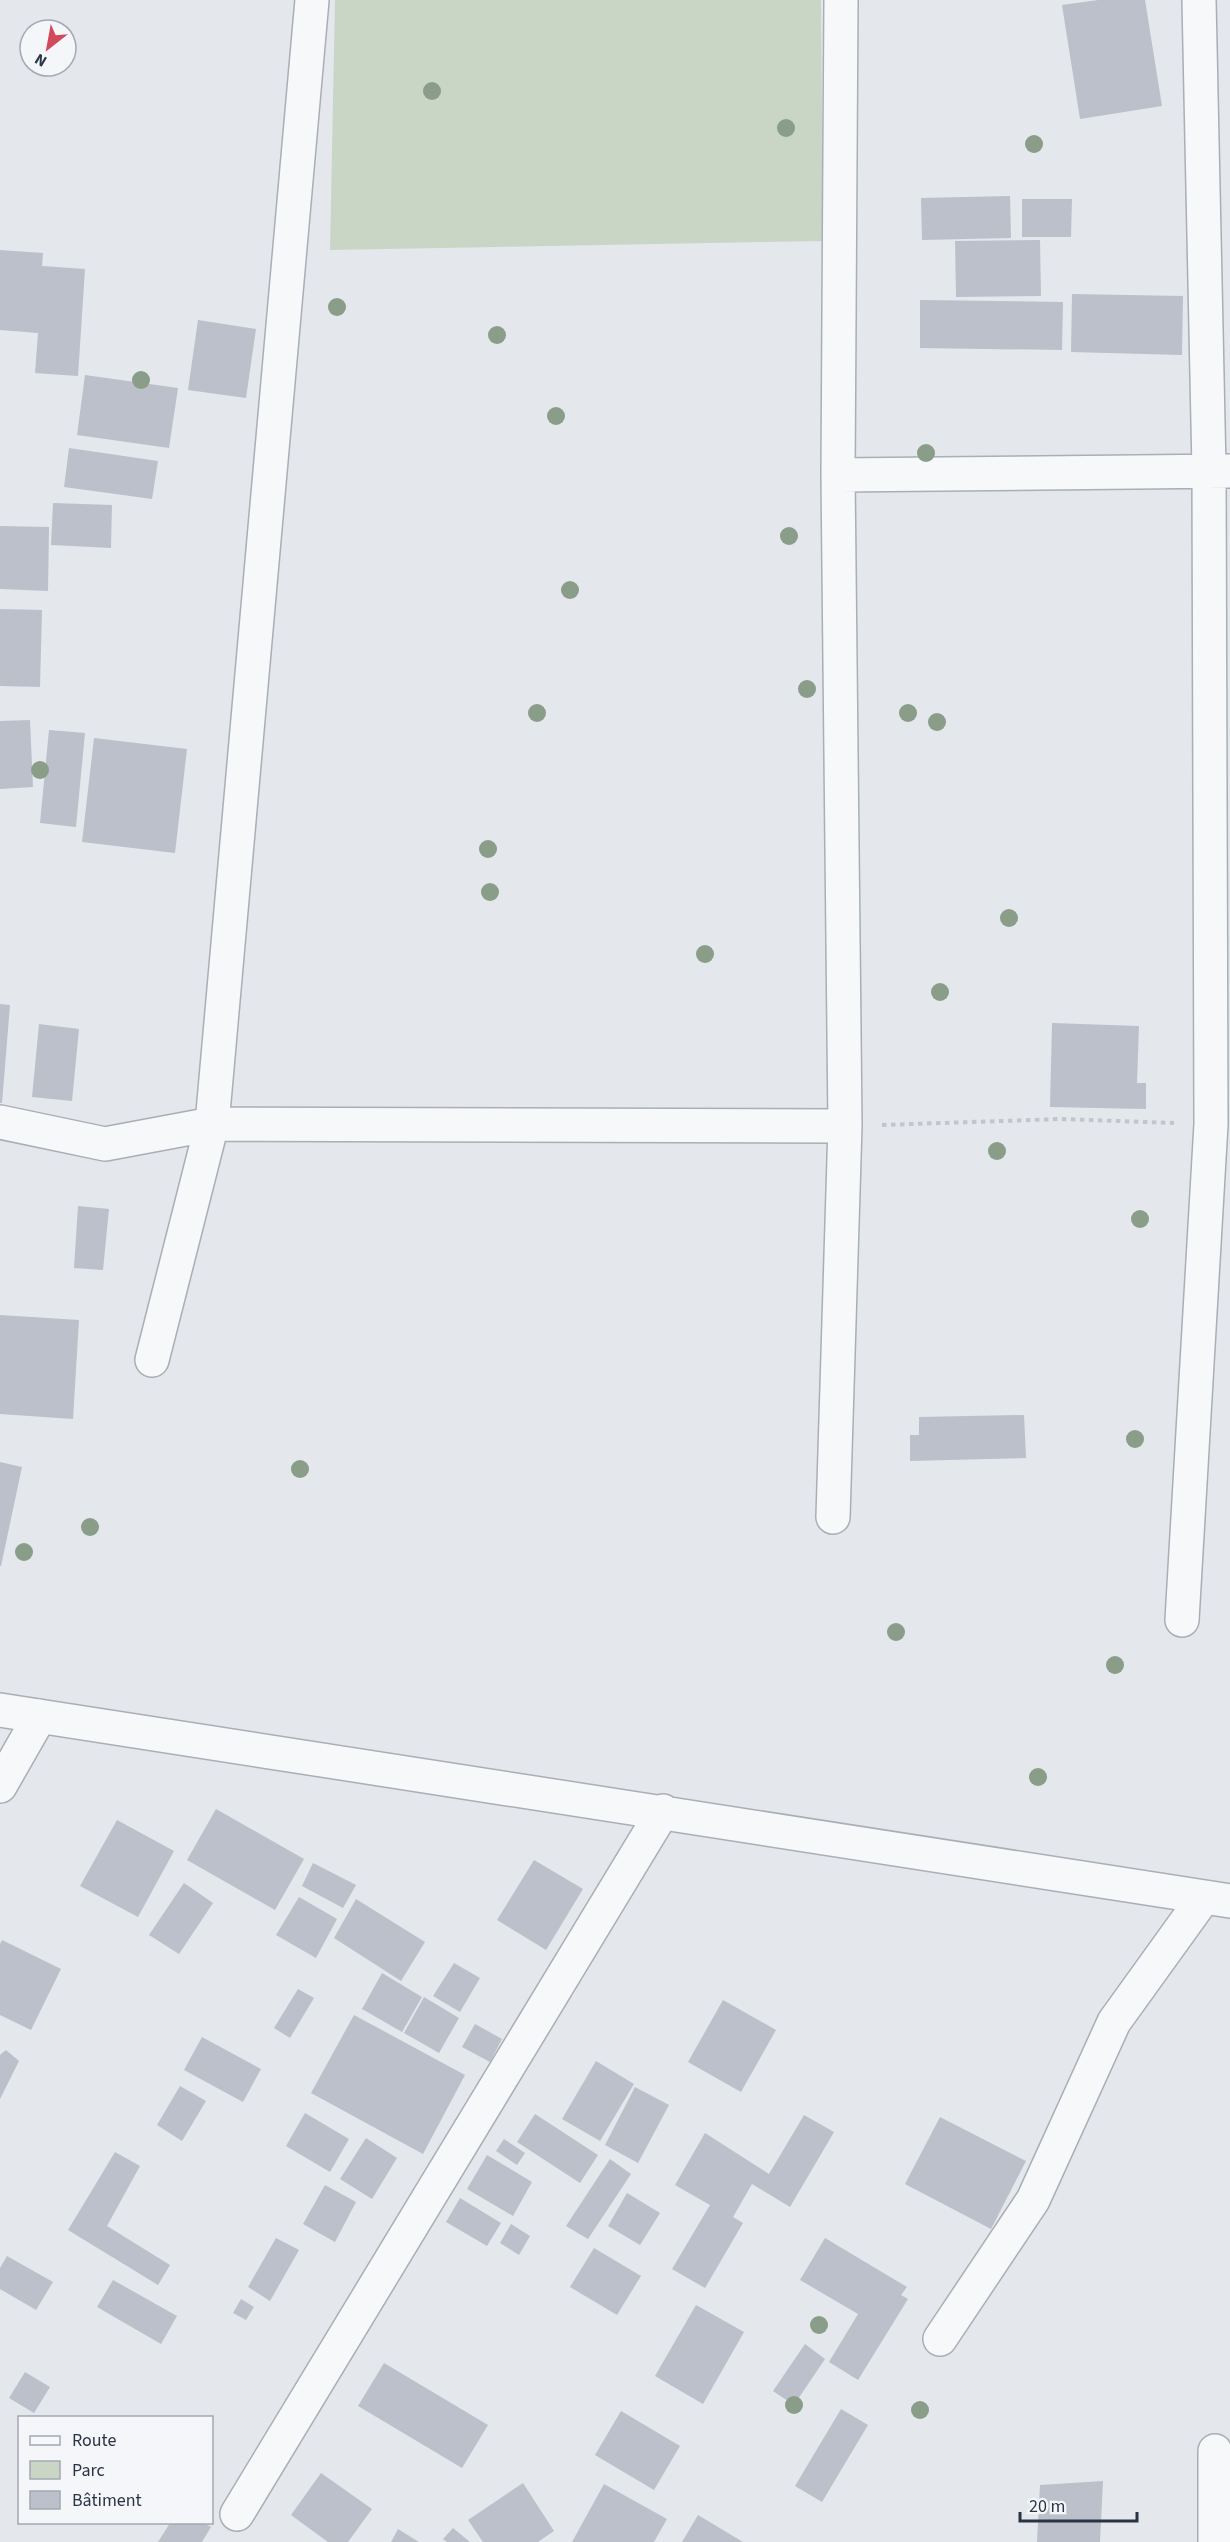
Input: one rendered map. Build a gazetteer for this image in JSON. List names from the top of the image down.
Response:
{
  "legend": ["Route", "Parc", "Bâtiment"],
  "scale_bar": "20 m",
  "north": "bottom left"
}
